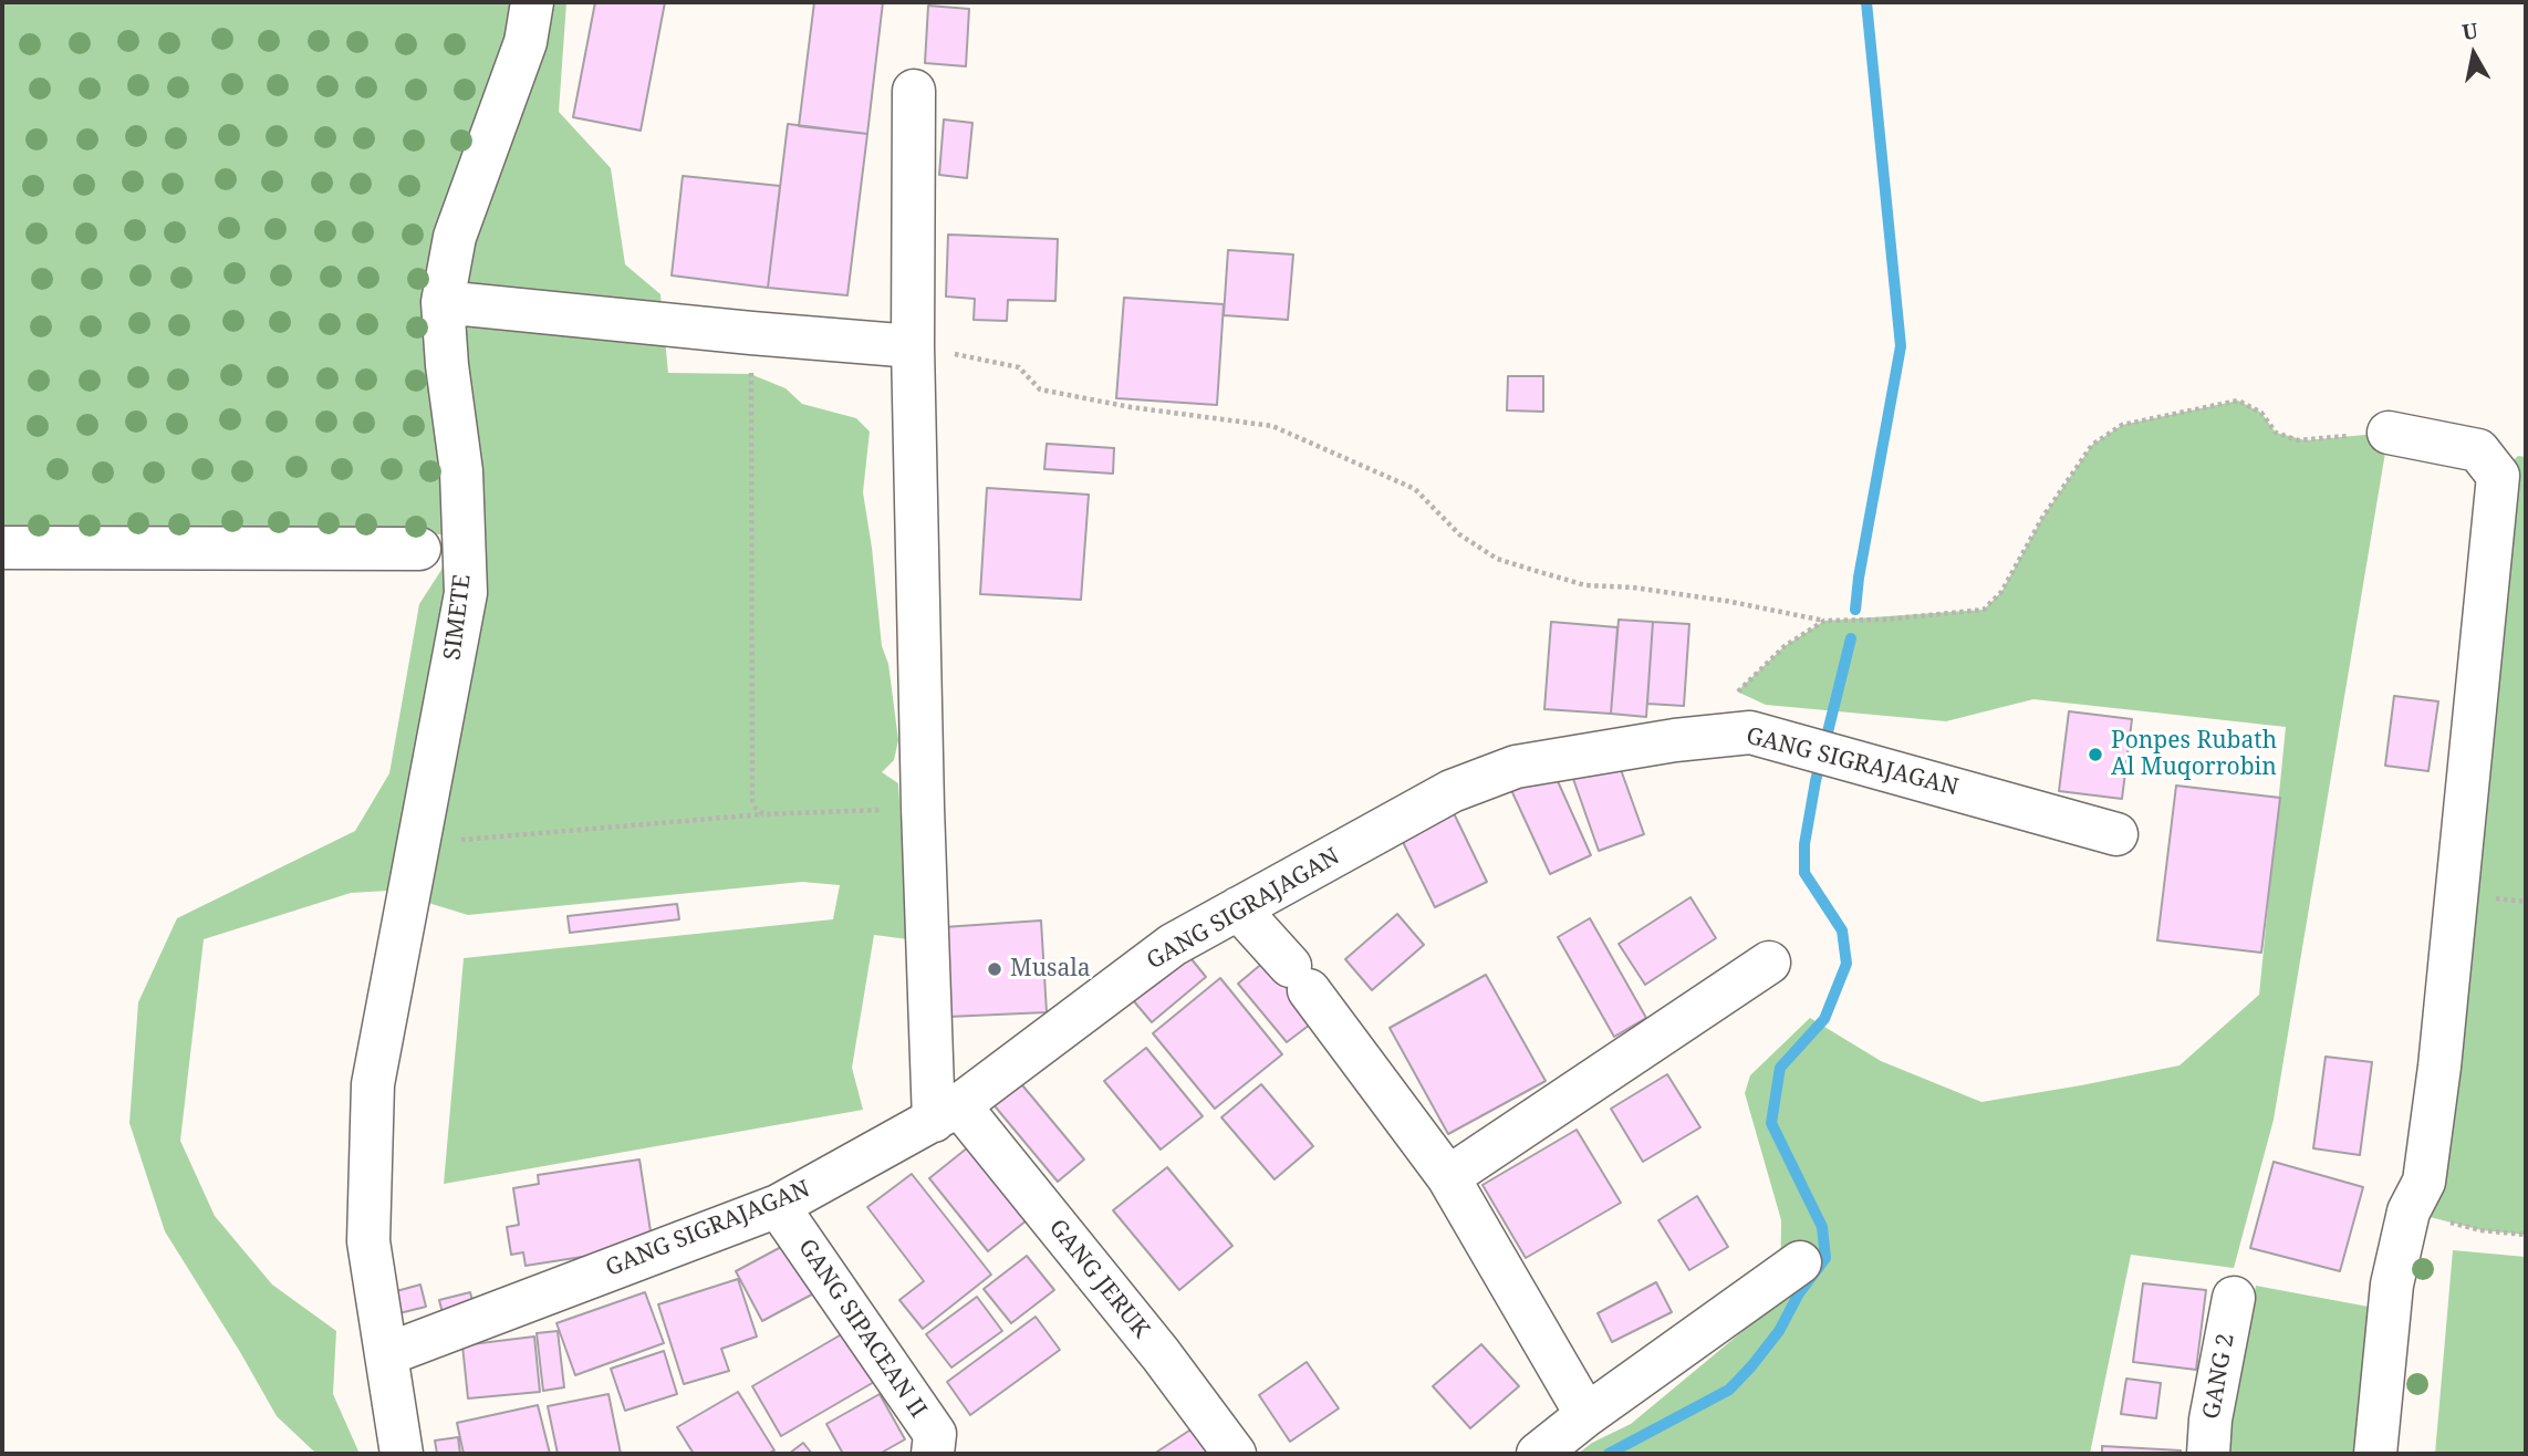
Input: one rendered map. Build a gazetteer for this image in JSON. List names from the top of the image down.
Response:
{
  "streets": {
    "street": [
      "SIMETE",
      "GANG SIGRAJAGAN",
      "GANG JERUK",
      "GANG SIPACEAN II",
      "GANG 2"
    ]
  },
  "crossings": [
    ["SIMETE", "GANG SIGRAJAGAN"],
    ["GANG SIGRAJAGAN", "GANG JERUK"],
    ["GANG SIGRAJAGAN", "GANG SIPACEAN II"]
  ],
  "places": ["Ponpes Rubath Al Muqorrobin", "Musala"],
  "north": "top"
}
